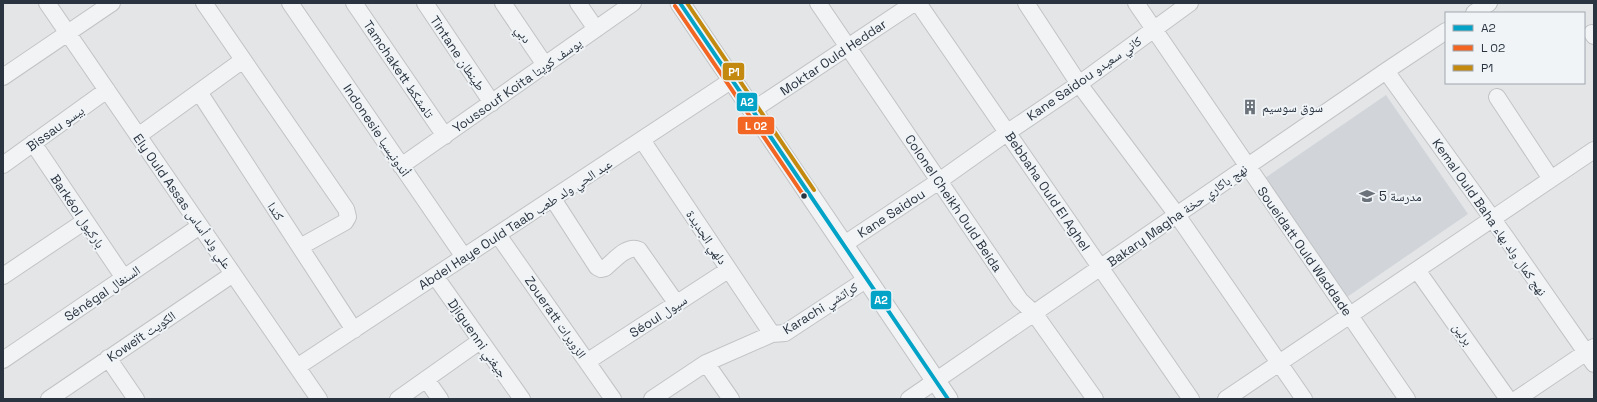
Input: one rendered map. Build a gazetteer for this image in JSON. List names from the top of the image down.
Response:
{
  "streets": {
    "street": [
      "دبي",
      "Tintane طينطان",
      "Moktar Ould Heddar",
      "Tamchakett تامشكط",
      "Kane Saidou كاني سعيدو",
      "Youssouf Koita يوسف كويتا",
      "Bissau بيسو",
      "Indonesie أندونيسيا",
      "Bebbaha Ould El Aghel",
      "Ely Ould Assas علي ولد أساس",
      "Colonel Cheikh Ould Beida",
      "Barkéol باركيول",
      "كندا",
      "Kane Saidou",
      "Bakary Magha نهج باكاري حخة",
      "Kemal Ould Baha نهج كمال ولد بهاء",
      "Abdel Haye Ould Taab عبد الحي ولد طعب",
      "دلهي الجديدة",
      "Soueidatt Ould Waddade",
      "Sénégal السنغال",
      "Karachi كراتشي",
      "Séoul سيول",
      "Zoueratt الزويرات",
      "برلين",
      "Koweït الكويت",
      "Djiguenni جيغني"
    ]
  },
  "crossings": [
    ["دبي", "Youssouf Koita يوسف كويتا"],
    ["Tintane طينطان", "Youssouf Koita يوسف كويتا"],
    ["Moktar Ould Heddar", "Colonel Cheikh Ould Beida"],
    ["Tamchakett تامشكط", "Youssouf Koita يوسف كويتا"],
    ["Kane Saidou كاني سعيدو", "Bebbaha Ould El Aghel"],
    ["Kane Saidou كاني سعيدو", "Colonel Cheikh Ould Beida"],
    ["Kane Saidou كاني سعيدو", "Kane Saidou"],
    ["Kane Saidou كاني سعيدو", "Soueidatt Ould Waddade"],
    ["Youssouf Koita يوسف كويتا", "Indonesie أندونيسيا"],
    ["Bissau بيسو", "Ely Ould Assas علي ولد أساس"],
    ["Bissau بيسو", "Barkéol باركيول"],
    ["Indonesie أندونيسيا", "Abdel Haye Ould Taab عبد الحي ولد طعب"],
    ["Bebbaha Ould El Aghel", "Bakary Magha نهج باكاري حخة"],
    ["Ely Ould Assas علي ولد أساس", "Abdel Haye Ould Taab عبد الحي ولد طعب"],
    ["Ely Ould Assas علي ولد أساس", "Sénégal السنغال"],
    ["Ely Ould Assas علي ولد أساس", "Koweït الكويت"],
    ["Colonel Cheikh Ould Beida", "Kane Saidou"],
    ["Colonel Cheikh Ould Beida", "Bakary Magha نهج باكاري حخة"],
    ["Barkéol باركيول", "Sénégal السنغال"],
    ["كندا", "Abdel Haye Ould Taab عبد الحي ولد طعب"],
    ["Bakary Magha نهج باكاري حخة", "Kemal Ould Baha نهج كمال ولد بهاء"],
    ["Bakary Magha نهج باكاري حخة", "Soueidatt Ould Waddade"],
    ["Abdel Haye Ould Taab عبد الحي ولد طعب", "دلهي الجديدة"],
    ["Abdel Haye Ould Taab عبد الحي ولد طعب", "Zoueratt الزويرات"],
    ["Abdel Haye Ould Taab عبد الحي ولد طعب", "Djiguenni جيغني"],
    ["دلهي الجديدة", "Karachi كراتشي"],
    ["دلهي الجديدة", "Séoul سيول"],
    ["Séoul سيول", "Zoueratt الزويرات"]
  ],
  "places": {
    "building": ["سوق سوسيم"],
    "school or university": ["مدرسة 5"]
  },
  "lines": ["transit line A2", "transit line P1"],
  "legend": ["A2", "L 02", "P1"]
}
